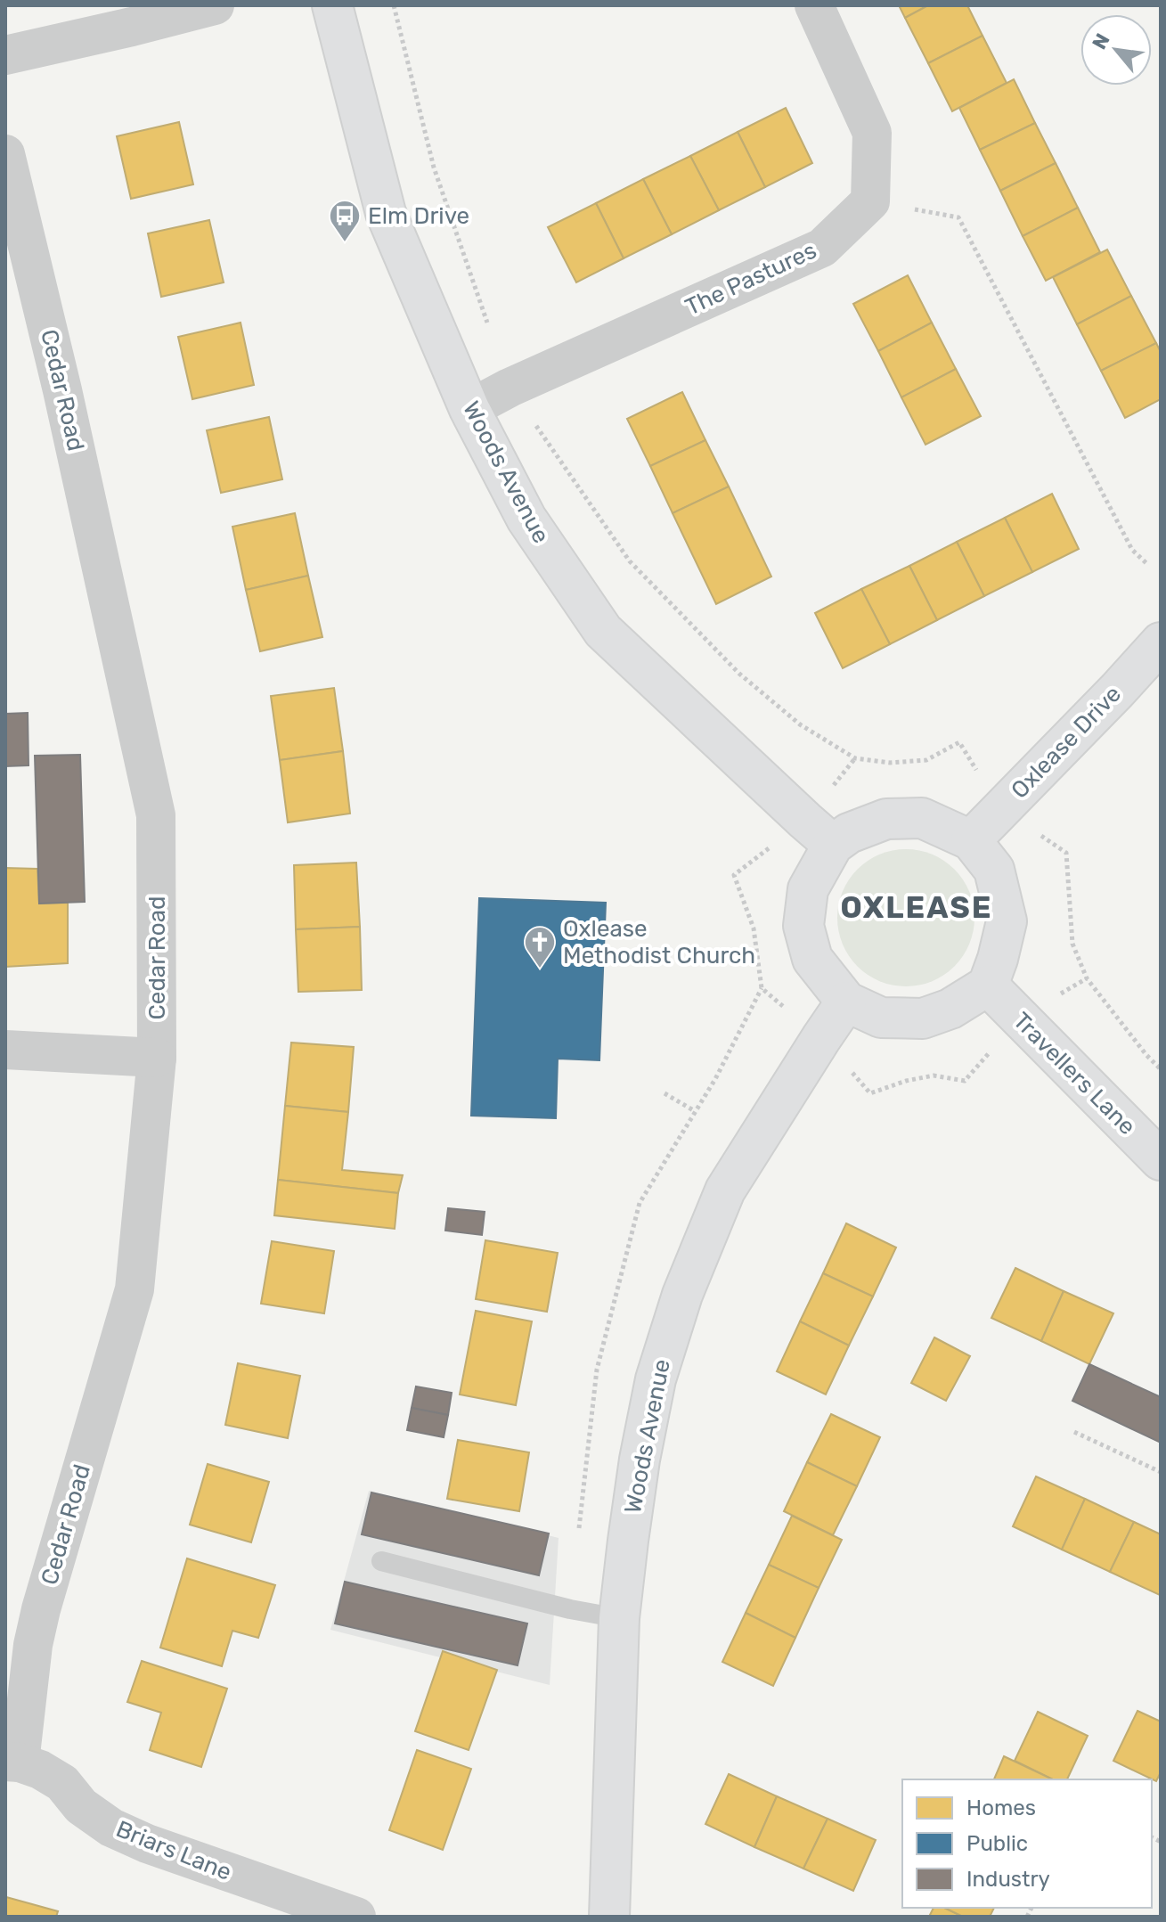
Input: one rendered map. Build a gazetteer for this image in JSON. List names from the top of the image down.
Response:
{
  "streets": {
    "street": [
      "The Pastures",
      "Cedar Road",
      "Woods Avenue",
      "Oxlease Drive",
      "Travellers Lane",
      "Briars Lane"
    ]
  },
  "crossings": [
    ["The Pastures", "Woods Avenue"],
    ["Cedar Road", "Briars Lane"],
    ["Woods Avenue", "Oxlease Drive"],
    ["Woods Avenue", "Travellers Lane"],
    ["Oxlease Drive", "Travellers Lane"]
  ],
  "districts": ["OXLEASE"],
  "places": {
    "bus stop": ["Elm Drive"],
    "church": ["Oxlease Methodist Church"]
  },
  "legend": ["Homes", "Public", "Industry"],
  "north": "top left"
}
